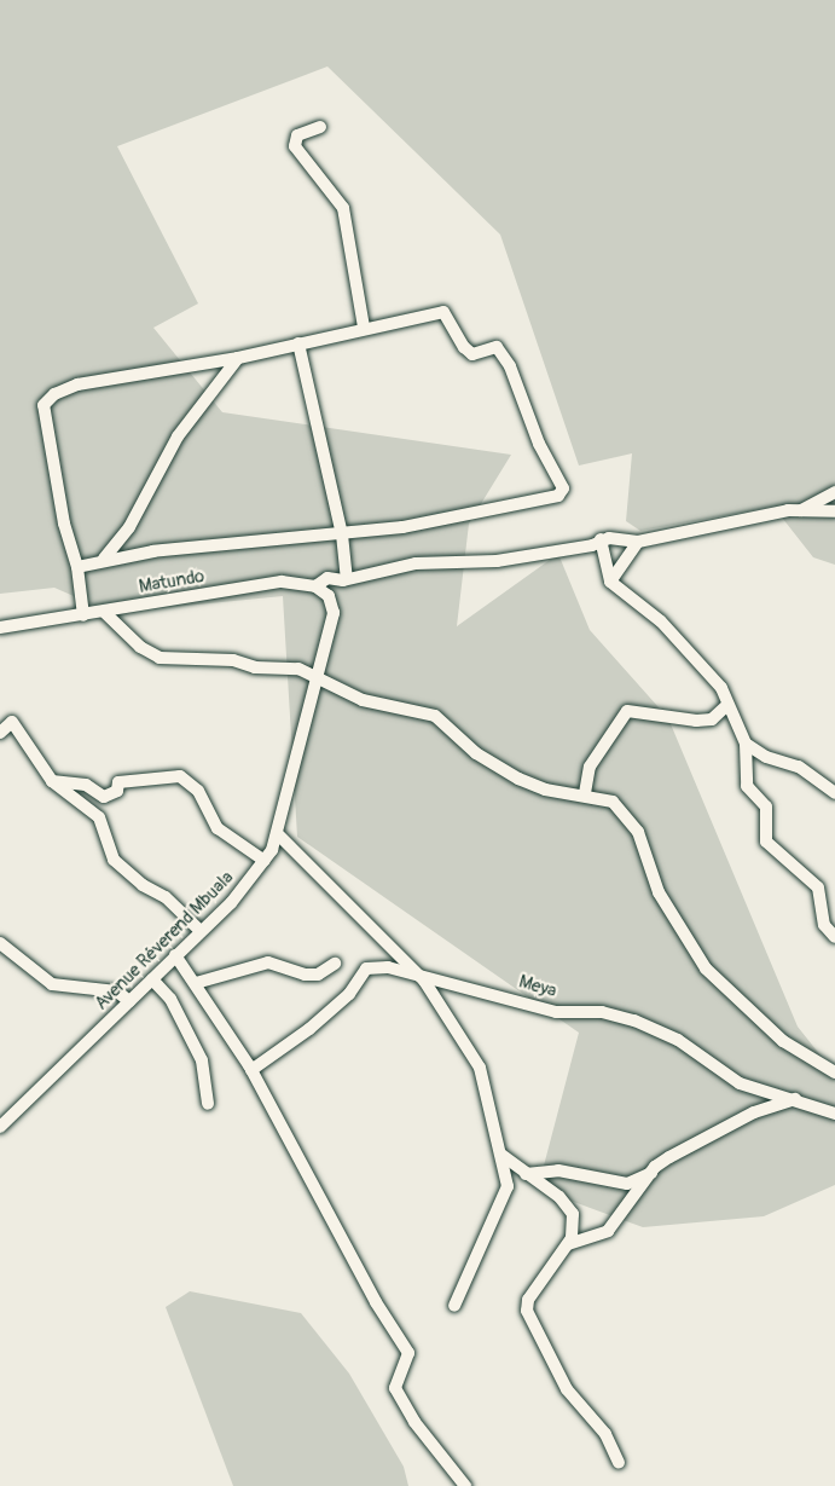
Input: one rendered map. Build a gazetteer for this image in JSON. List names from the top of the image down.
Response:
{
  "streets": {
    "street": ["Matundo", "Avenue Réverend Mbuala", "Meya"]
  },
  "crossings": [
    ["Matundo", "Avenue Réverend Mbuala"]
  ]
}
